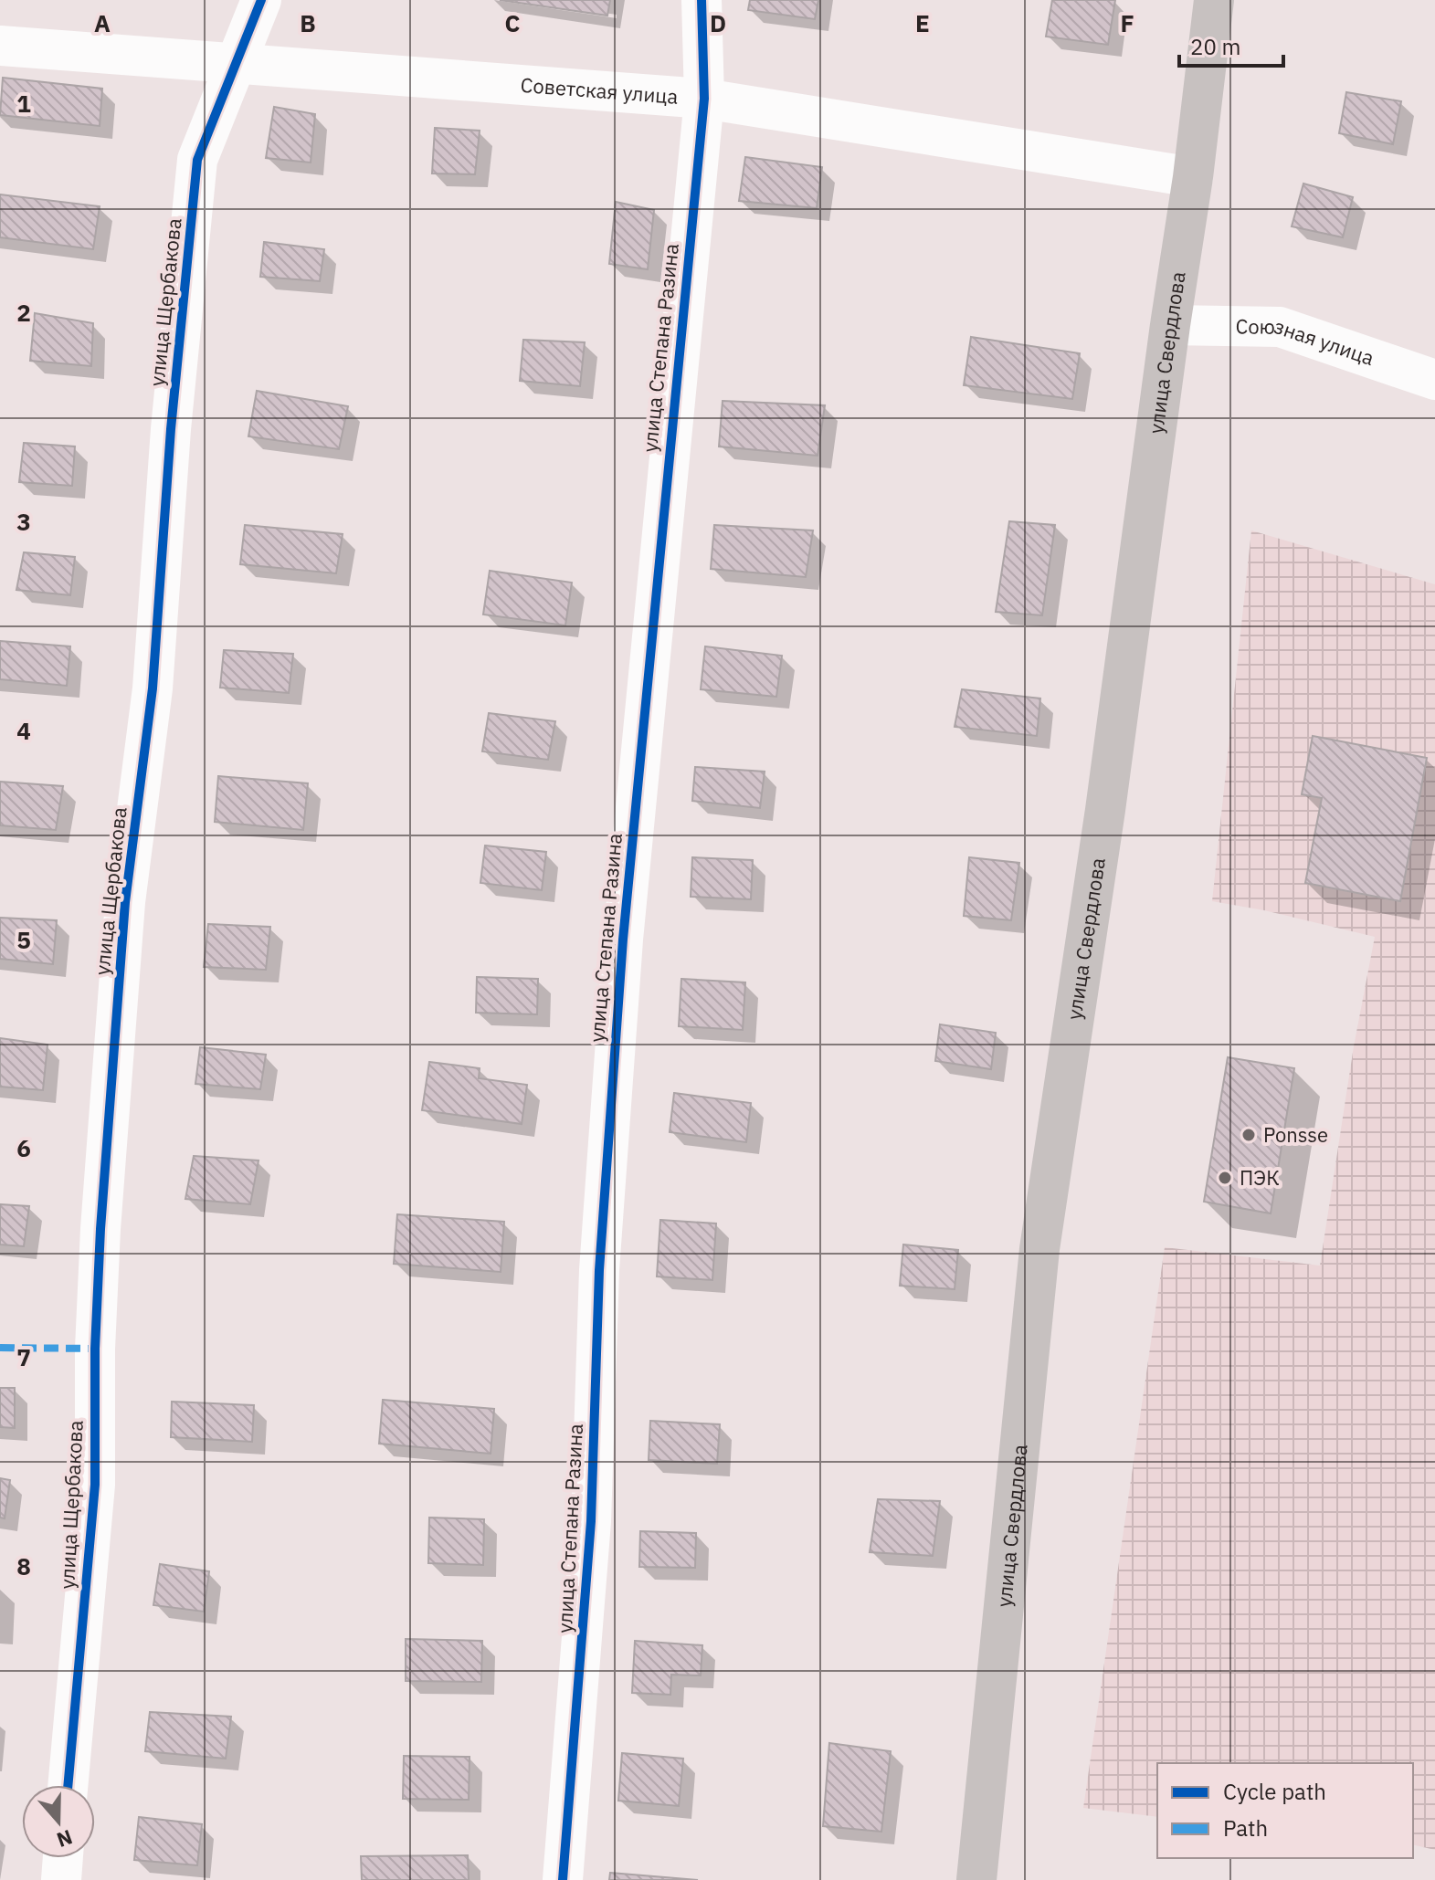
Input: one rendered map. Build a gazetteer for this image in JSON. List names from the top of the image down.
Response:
{
  "streets": {
    "main road": ["улица Свердлова"],
    "street": [
      "Советская улица",
      "улица Щербакова",
      "Союзная улица",
      "улица Степана Разина"
    ]
  },
  "crossings": [
    ["Советская улица", "улица Щербакова"],
    ["Советская улица", "улица Степана Разина"],
    ["Советская улица", "улица Свердлова"],
    ["Союзная улица", "улица Свердлова"]
  ],
  "places": ["Ponsse", "ПЭК"],
  "legend": ["Cycle path", "Path"],
  "scale_bar": "20 m",
  "north": "bottom",
  "grid": {
    "columns": [
      "A",
      "B",
      "C",
      "D",
      "E",
      "F"
    ],
    "rows": [
      "1",
      "2",
      "3",
      "4",
      "5",
      "6",
      "7",
      "8"
    ]
  }
}
